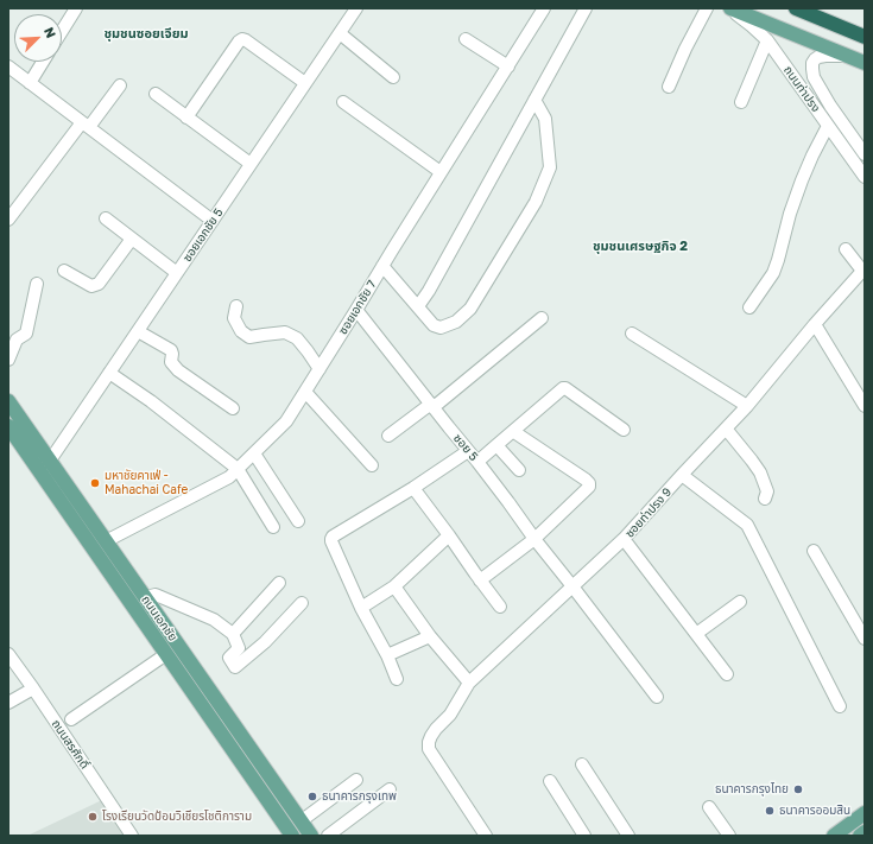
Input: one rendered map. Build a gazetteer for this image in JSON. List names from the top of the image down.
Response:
{
  "streets": {
    "main road": ["ถนนเอกชัย"],
    "street": [
      "ถนนท่าปรง",
      "ซอยเอกชัย 5",
      "ซอยเอกชัย 7",
      "ซอย 5",
      "ซอยท่าปรง 9",
      "ถนนสรศักดิ์"
    ]
  },
  "crossings": [
    ["ซอยเอกชัย 5", "ถนนเอกชัย"],
    ["ซอยเอกชัย 7", "ซอย 5"],
    ["ซอยเอกชัย 7", "ถนนเอกชัย"],
    ["ซอย 5", "ซอยท่าปรง 9"]
  ],
  "districts": ["ชุมชนซอยเจียม", "ชุมชนเศรษฐกิจ 2"],
  "places": [
    "มหาชัยคาเฟ่ - Mahachai Cafe",
    "ธนาคารกรุงไทย",
    "ธนาคารกรุงเทพ",
    "ธนาคารออมสิน",
    "โรงเรียนวัดป้อมวิเชียรโชติการาม"
  ],
  "north": "top right"
}
